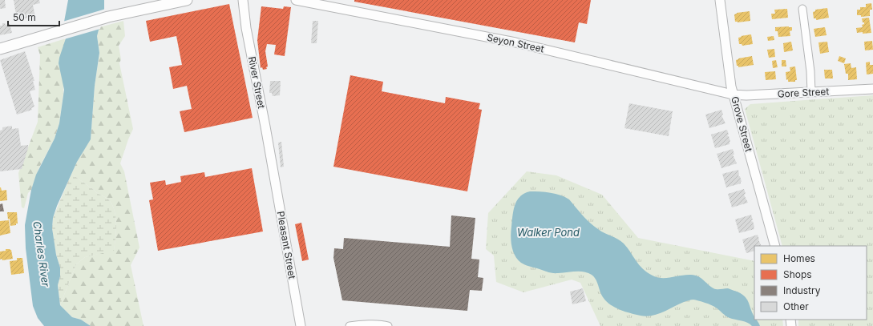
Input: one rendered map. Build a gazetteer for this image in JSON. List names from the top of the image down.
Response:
{
  "streets": {
    "street": [
      "Seyon Street",
      "River Street",
      "Gore Street",
      "Grove Street",
      "Pleasant Street"
    ]
  },
  "crossings": [
    ["Seyon Street", "Gore Street"],
    ["Seyon Street", "Grove Street"],
    ["River Street", "Pleasant Street"],
    ["Gore Street", "Grove Street"]
  ],
  "water": ["Walker Pond", "Charles River"],
  "legend": [
    "Homes",
    "Shops",
    "Industry",
    "Other"
  ],
  "scale_bar": "50 m"
}
